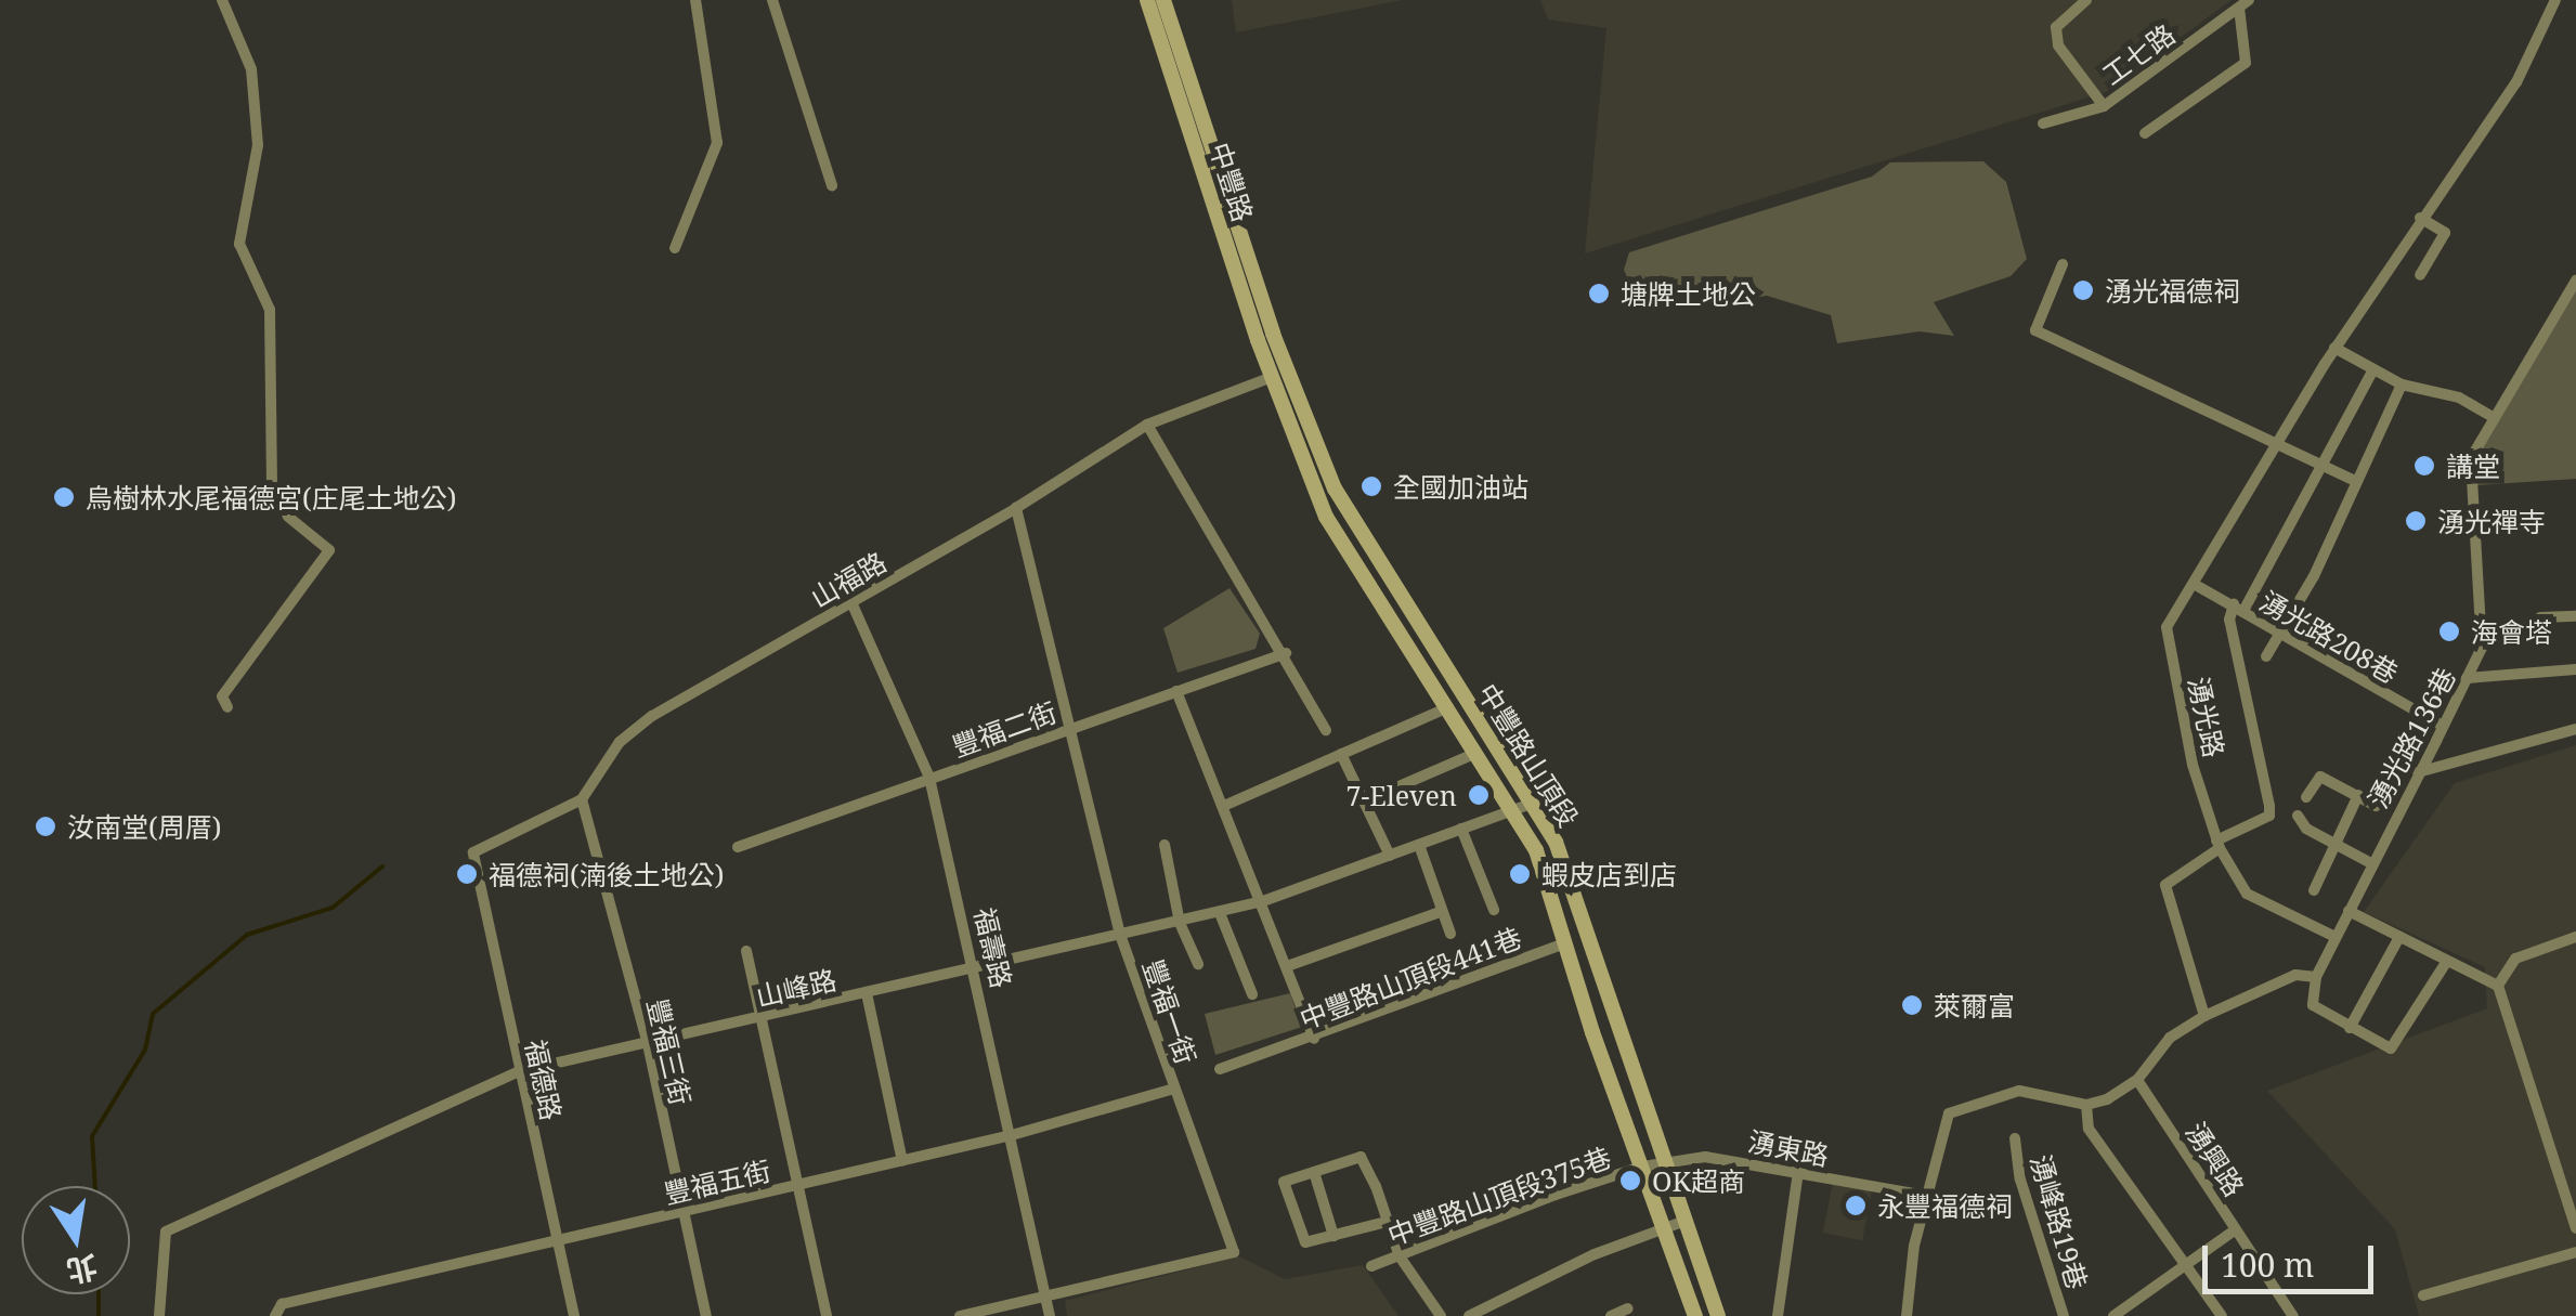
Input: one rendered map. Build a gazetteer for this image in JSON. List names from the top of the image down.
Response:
{
  "streets": {
    "main road": ["中豐路", "中豐路山頂段"],
    "street": [
      "工七路",
      "山福路",
      "湧光路208巷",
      "湧光路",
      "豐福二街",
      "湧光路136巷",
      "福壽路",
      "中豐路山頂段441巷",
      "山峰路",
      "豐福一街",
      "豐福三街",
      "福德路",
      "湧東路",
      "湧興路",
      "豐福五街",
      "中豐路山頂段375巷",
      "湧峰路19巷"
    ]
  },
  "crossings": [
    ["中豐路", "山福路"],
    ["中豐路", "中豐路山頂段"],
    ["山福路", "中豐路山頂段"],
    ["山福路", "福壽路"],
    ["山福路", "豐福一街"],
    ["山福路", "豐福三街"],
    ["山福路", "福德路"],
    ["湧光路208巷", "湧光路"],
    ["湧光路208巷", "湧光路136巷"],
    ["湧光路", "湧光路136巷"],
    ["豐福二街", "福壽路"],
    ["豐福二街", "豐福一街"],
    ["中豐路山頂段", "中豐路山頂段441巷"],
    ["中豐路山頂段", "山峰路"],
    ["中豐路山頂段", "湧東路"],
    ["中豐路山頂段", "中豐路山頂段375巷"],
    ["福壽路", "山峰路"],
    ["福壽路", "豐福一街"],
    ["福壽路", "豐福五街"],
    ["山峰路", "豐福一街"],
    ["山峰路", "豐福三街"],
    ["山峰路", "福德路"],
    ["豐福一街", "豐福五街"],
    ["豐福三街", "福德路"],
    ["豐福三街", "豐福五街"],
    ["福德路", "豐福五街"],
    ["湧東路", "中豐路山頂段375巷"]
  ],
  "places": [
    "湧光福德祠",
    "塘牌土地公",
    "講堂",
    "全國加油站",
    "烏樹林水尾福德宮(庄尾土地公)",
    "湧光禪寺",
    "海會塔",
    "7-Eleven",
    "汝南堂(周厝)",
    "福德祠(湳後土地公)",
    "蝦皮店到店",
    "萊爾富",
    "OK超商",
    "永豐福德祠"
  ],
  "scale_bar": "100 m",
  "north": "bottom"
}
